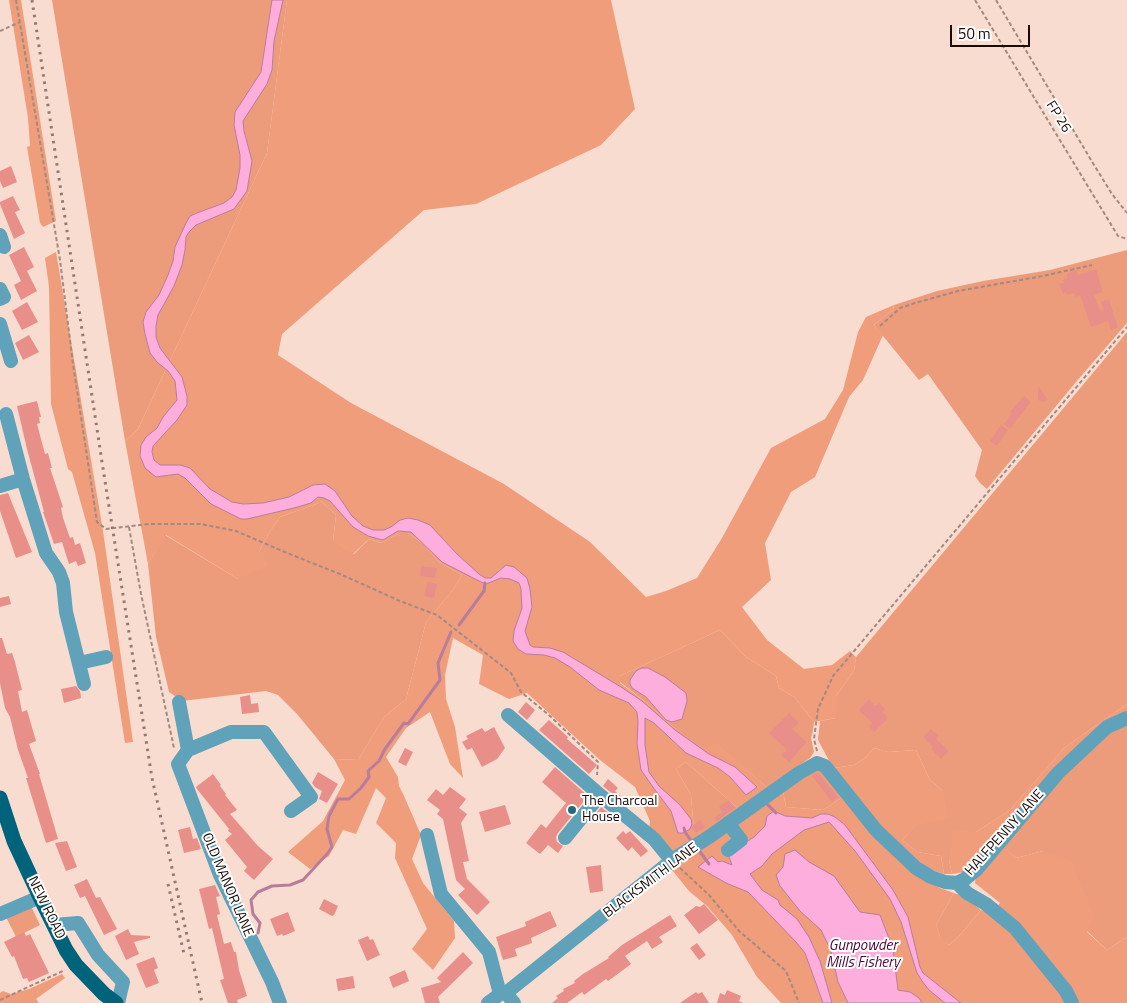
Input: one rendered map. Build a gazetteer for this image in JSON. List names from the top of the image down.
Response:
{
  "streets": {
    "main road": ["NEW ROAD"],
    "street": ["HALFPENNY LANE", "BLACKSMITH LANE", "OLD MANOR LANE"],
    "path": ["FP 26"]
  },
  "crossings": [
    ["HALFPENNY LANE", "BLACKSMITH LANE"]
  ],
  "water": ["Gunpowder Mills Fishery"],
  "places": ["The Charcoal House"],
  "scale_bar": "50 m"
}
